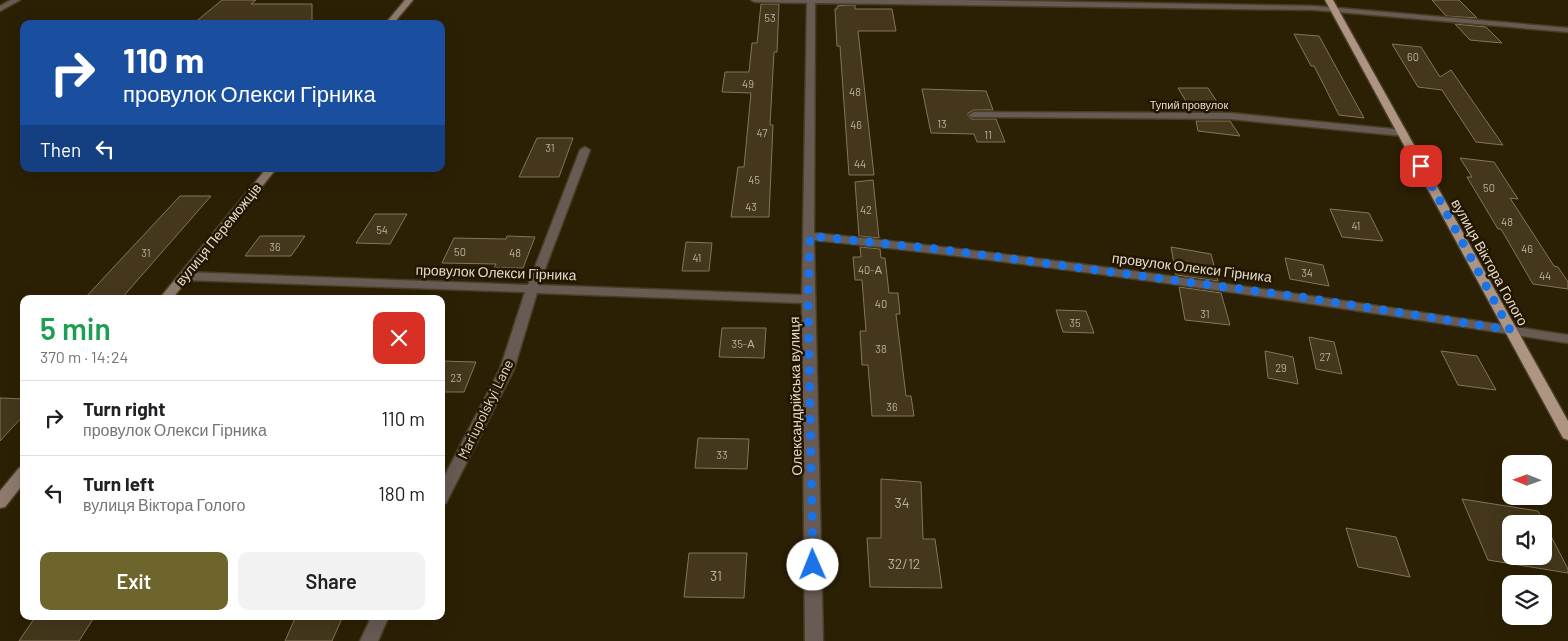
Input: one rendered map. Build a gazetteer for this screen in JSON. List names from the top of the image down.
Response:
{
  "streets": {
    "main road": ["вулиця Віктора Голого"],
    "street": [
      "Тупий провулок",
      "вулиця Переможців",
      "провулок Олекси Гірника",
      "Олександрійська вулиця",
      "Mariupolskyi Lane"
    ]
  },
  "crossings": [
    ["Тупий провулок", "вулиця Віктора Голого"],
    ["вулиця Переможців", "провулок Олекси Гірника"],
    ["вулиця Віктора Голого", "провулок Олекси Гірника"],
    ["провулок Олекси Гірника", "Олександрійська вулиця"],
    ["провулок Олекси Гірника", "Mariupolskyi Lane"]
  ],
  "house_numbers": [
    "53",
    "60",
    "49",
    "48",
    "13",
    "46",
    "47",
    "11",
    "31",
    "44",
    "45",
    "50",
    "43",
    "42",
    "48",
    "41",
    "54",
    "36",
    "46",
    "50",
    "31",
    "48",
    "41",
    "40-А",
    "34",
    "44",
    "40",
    "31",
    "35",
    "35-А",
    "38",
    "27",
    "29",
    "23",
    "36",
    "33",
    "34",
    "32/12",
    "31"
  ],
  "north": "left",
  "page": {
    "turn": ["110 m", "провулок Олекси Гірника"],
    "then": "Then",
    "heading": ["5 min", "370 m · 14:24"],
    "list": [
      {
        "name": "Turn right",
        "note": "провулок Олекси Гірника",
        "value": "110 m"
      },
      {
        "name": "Turn left",
        "note": "вулиця Віктора Голого",
        "value": "180 m"
      }
    ],
    "buttons": ["Exit", "Share"]
  }
}
